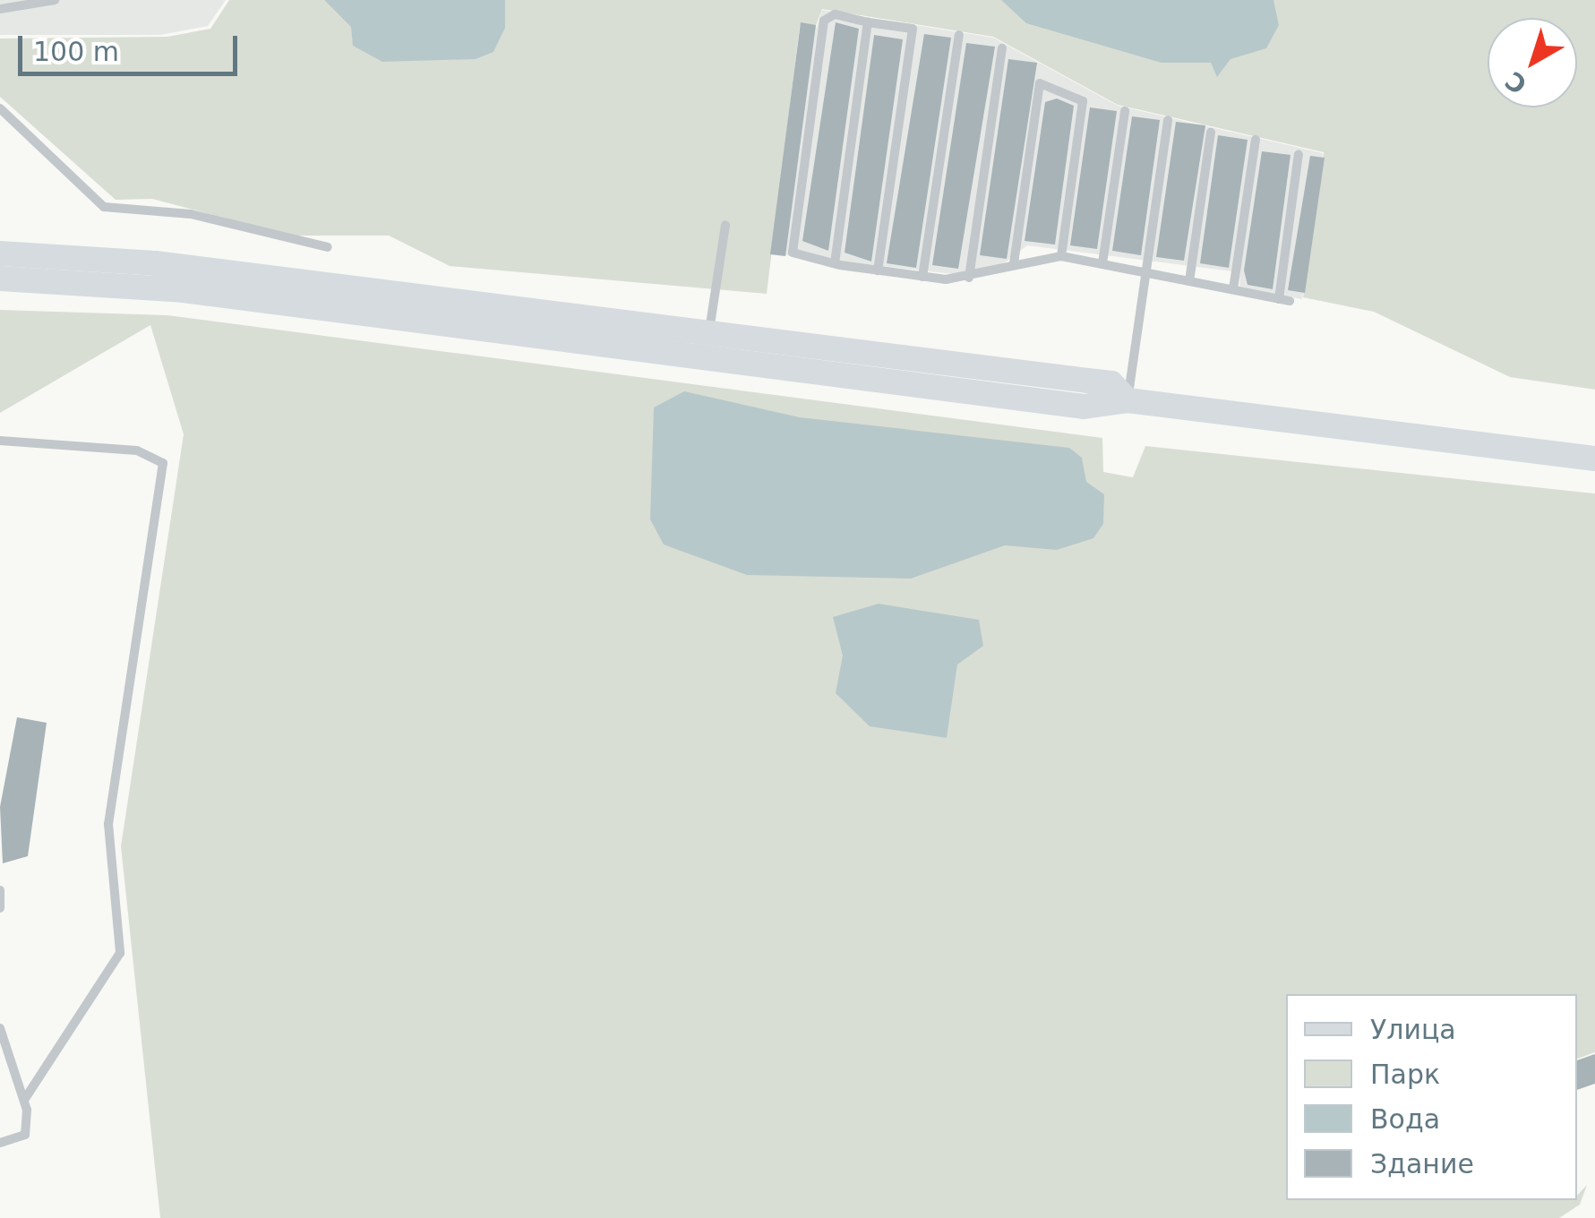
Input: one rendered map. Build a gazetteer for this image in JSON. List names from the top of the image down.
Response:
{
  "legend": [
    "Улица",
    "Парк",
    "Вода",
    "Здание"
  ],
  "scale_bar": "100 m",
  "north": "bottom left"
}
